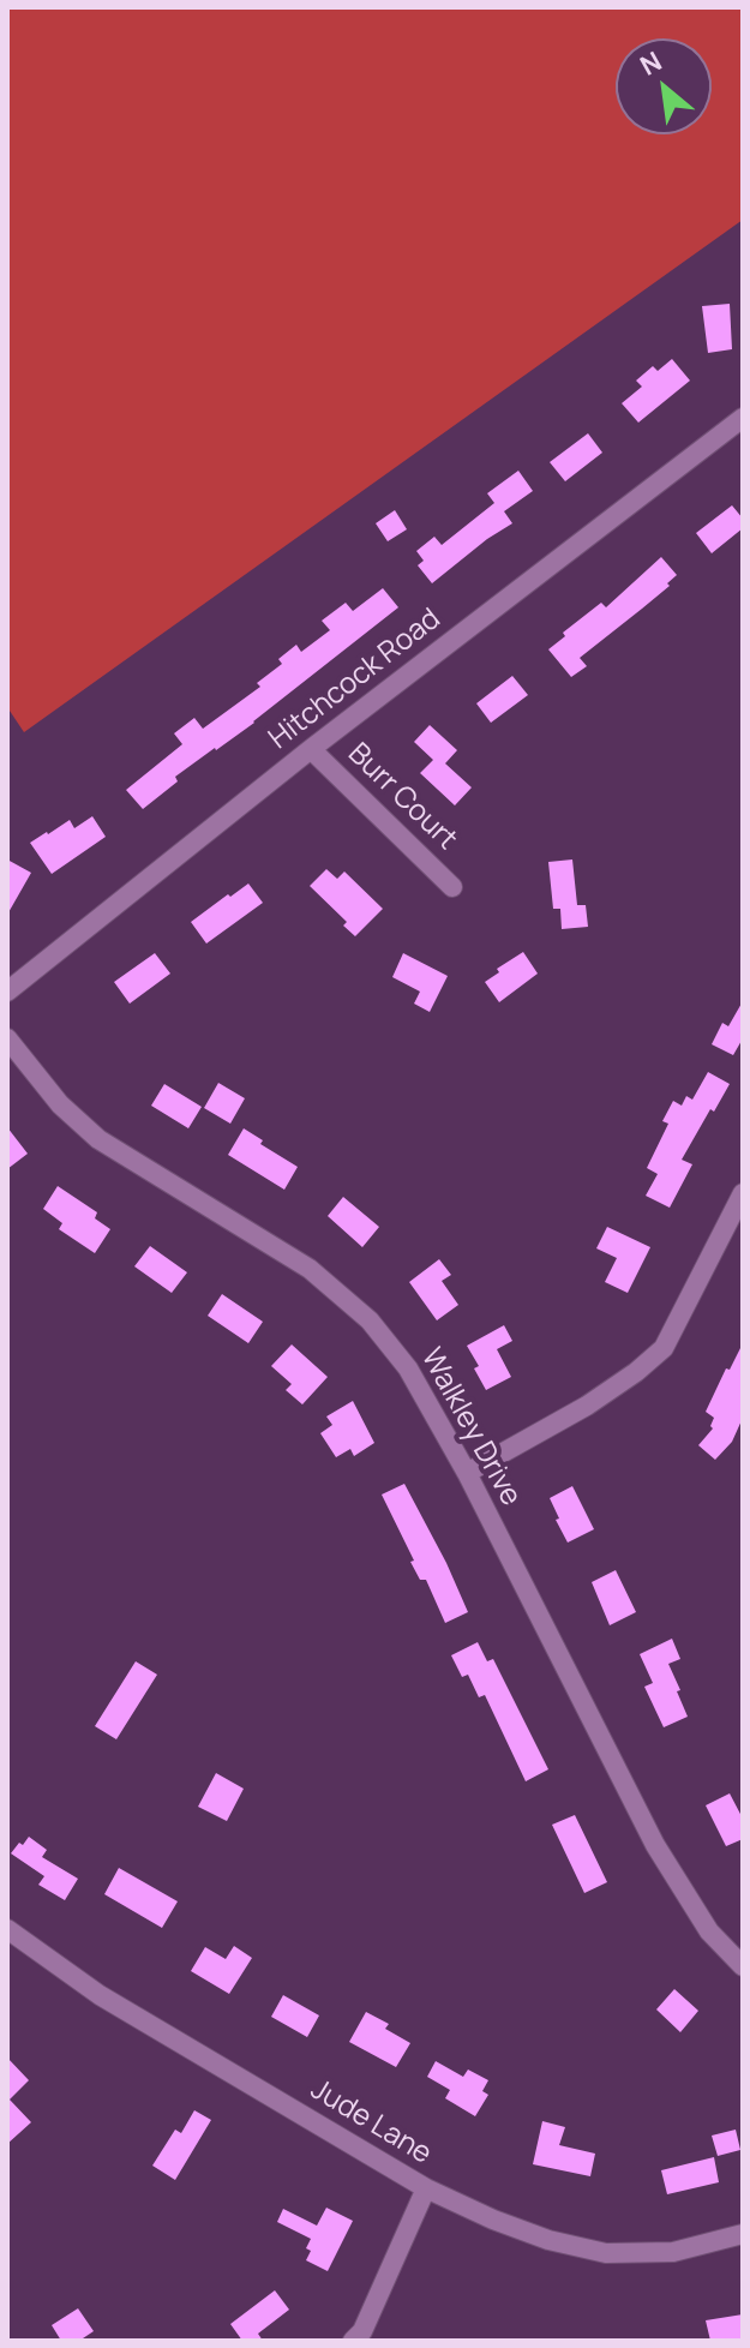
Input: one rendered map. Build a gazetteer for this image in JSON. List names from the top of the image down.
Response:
{
  "streets": {
    "street": [
      "Hitchcock Road",
      "Burr Court",
      "Walkley Drive",
      "Jude Lane"
    ]
  },
  "crossings": [
    ["Hitchcock Road", "Burr Court"]
  ],
  "north": "top left"
}
